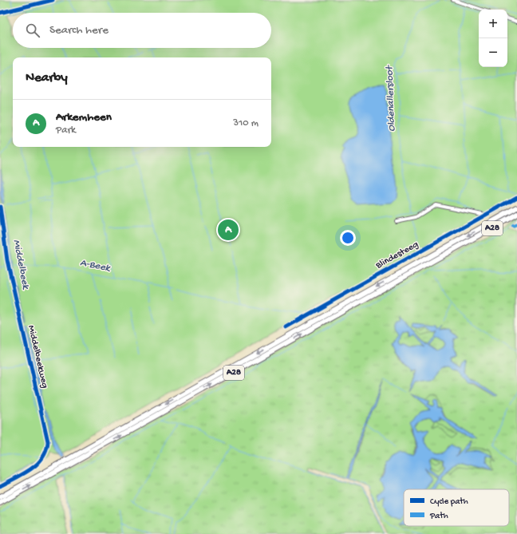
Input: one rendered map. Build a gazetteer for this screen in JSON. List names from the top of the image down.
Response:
{
  "streets": {
    "highway": ["A28"],
    "street": ["Blindesteeg", "Middelbeekweg"]
  },
  "water": ["Oldenallersloot", "Middelbeek", "A-Beek"],
  "legend": ["Cycle path", "Path"],
  "page": {
    "map_buttons": ["+", "−"],
    "search": "Search here",
    "heading": "Nearby",
    "list": [
      {
        "mark": "A",
        "name": "Arkemheen",
        "note": "Park",
        "value": "310 m"
      }
    ],
    "pins": "A"
  }
}
